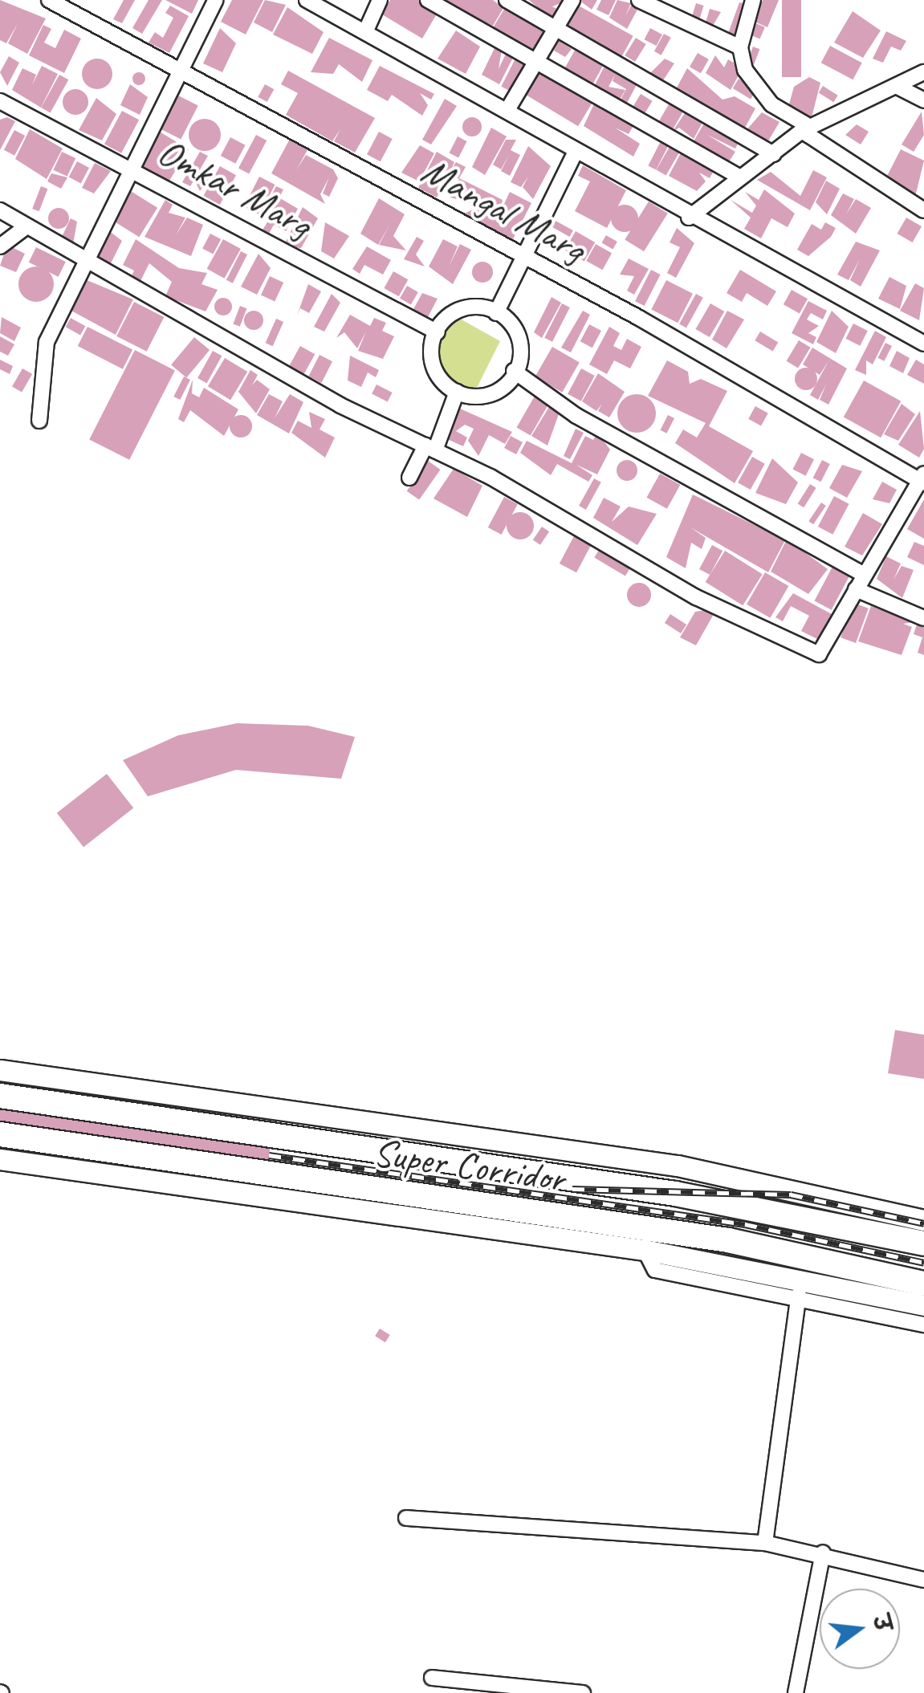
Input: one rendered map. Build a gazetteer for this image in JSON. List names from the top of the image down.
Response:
{
  "streets": {
    "main road": ["Super Corridor"],
    "street": ["Omkar Marg", "Mangal Marg"]
  },
  "north": "right"
}
